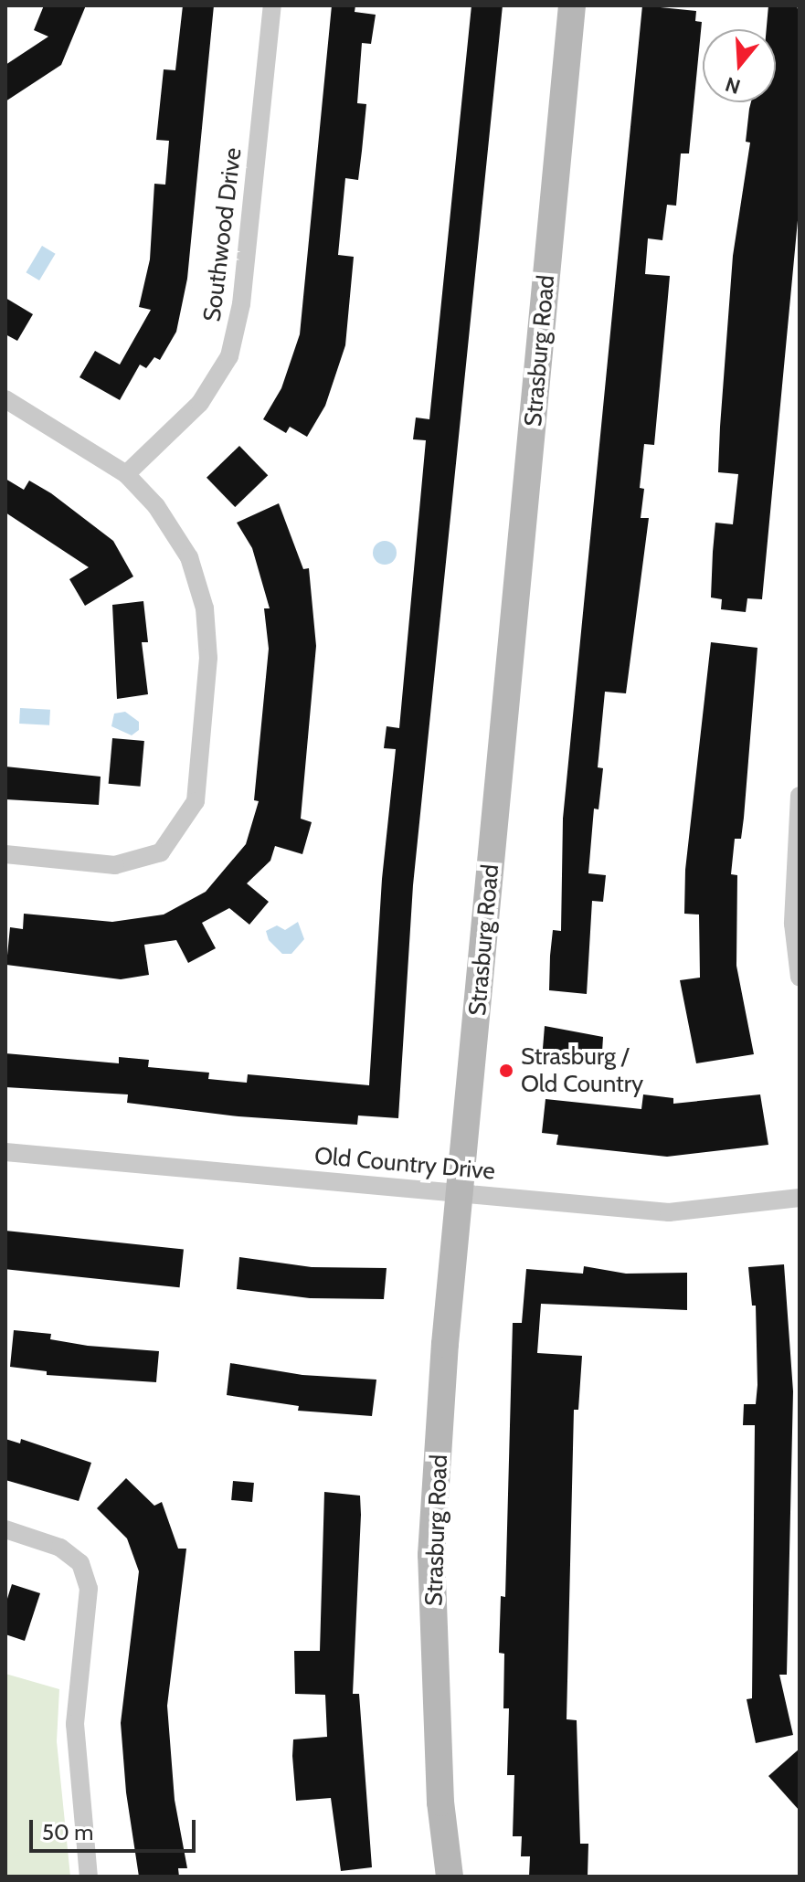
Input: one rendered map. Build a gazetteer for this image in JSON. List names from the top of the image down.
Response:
{
  "streets": {
    "street": ["Southwood Drive", "Strasburg Road", "Old Country Drive"]
  },
  "crossings": [
    ["Strasburg Road", "Old Country Drive"]
  ],
  "places": ["Strasburg / Old Country"],
  "scale_bar": "50 m",
  "north": "bottom"
}
